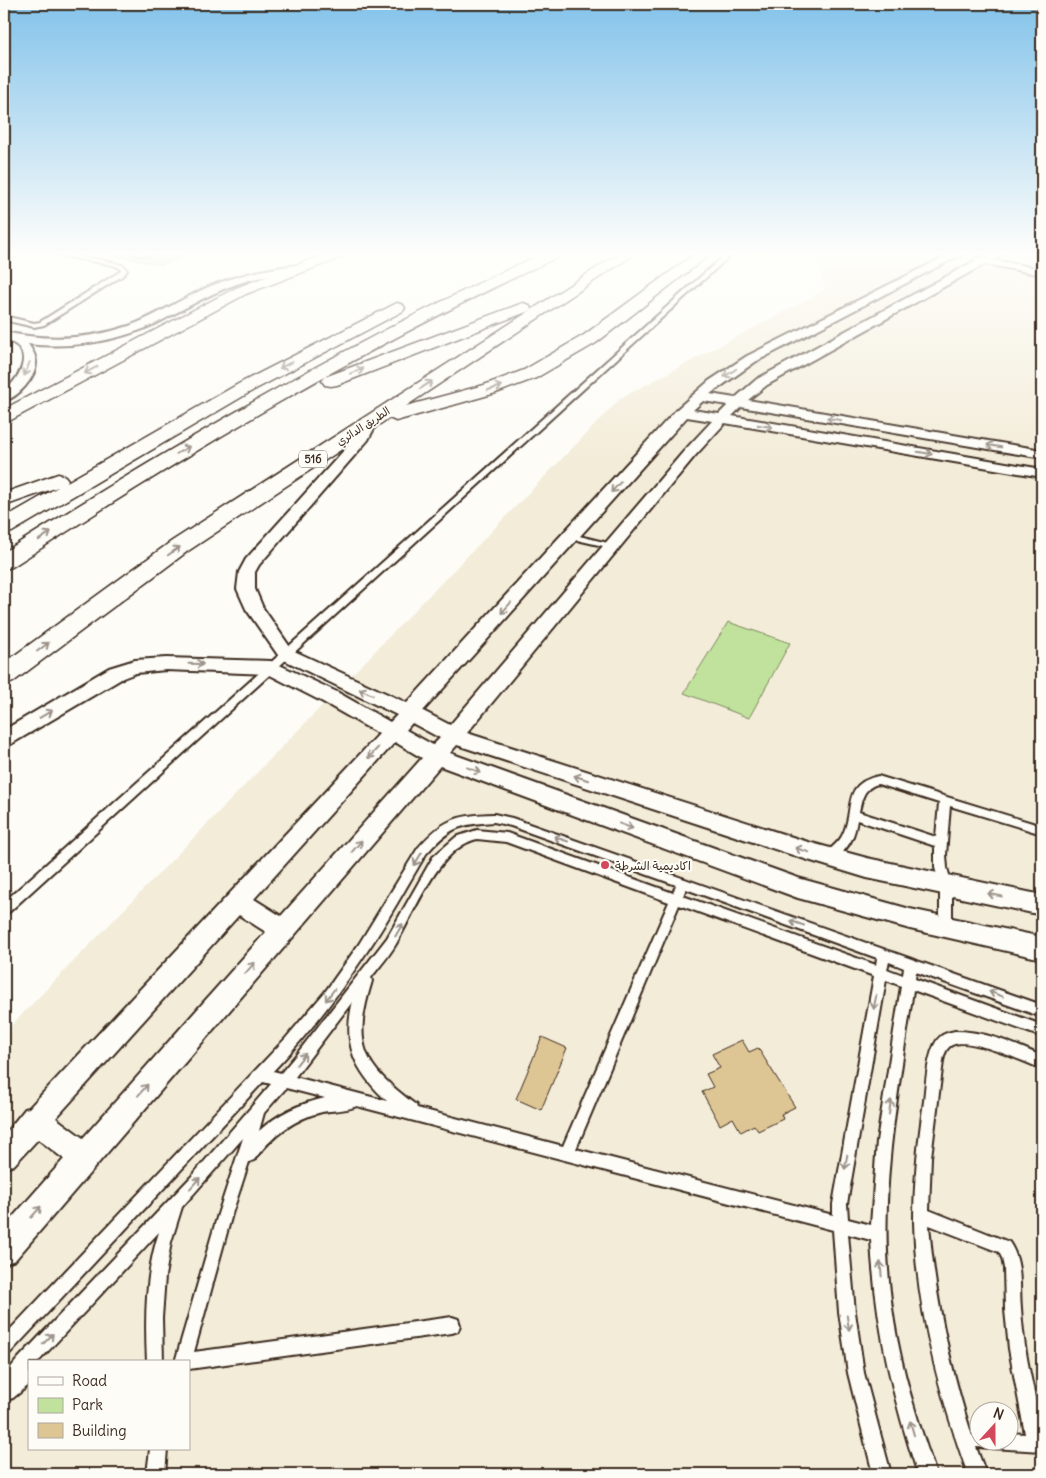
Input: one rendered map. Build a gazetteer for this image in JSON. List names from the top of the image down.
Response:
{
  "streets": {
    "highway": ["الطريق الدائري", "516"]
  },
  "places": ["اكاديمية الشرطة"],
  "legend": ["Road", "Park", "Building"],
  "north": "top"
}
